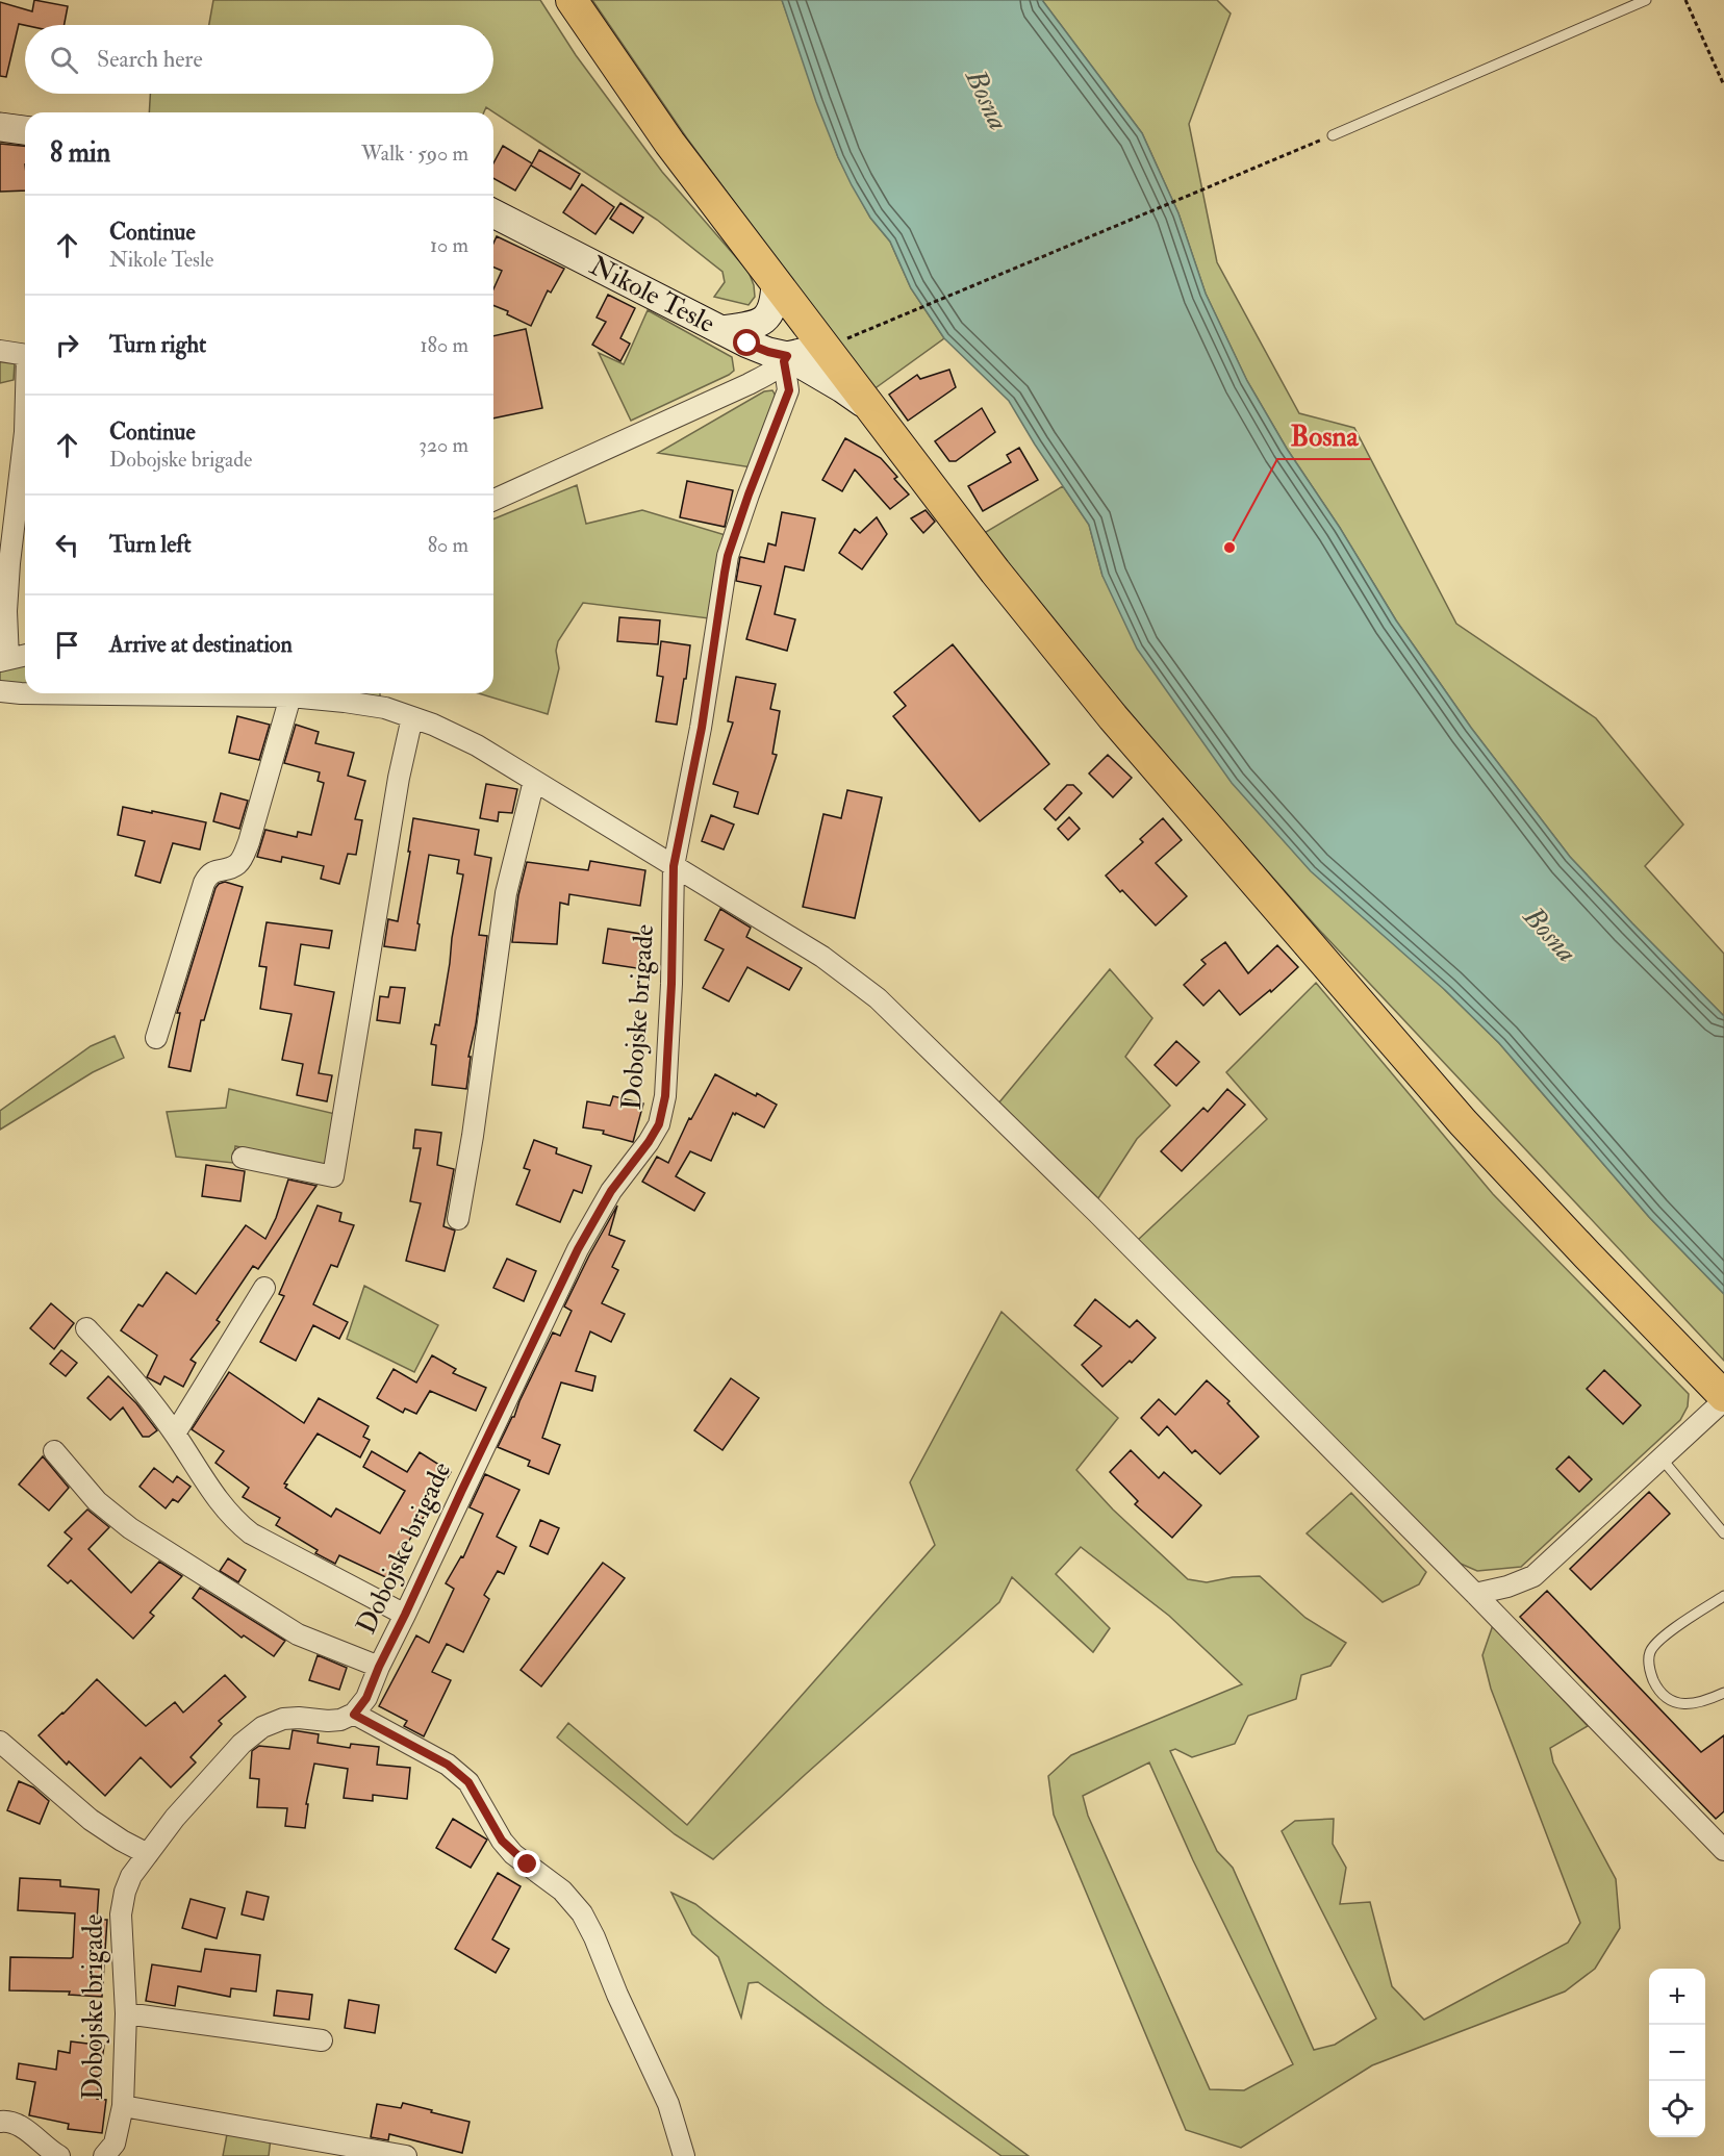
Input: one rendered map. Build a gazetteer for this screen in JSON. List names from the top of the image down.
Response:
{
  "streets": {
    "street": ["Nikole Tesle", "Dobojske brigade"]
  },
  "crossings": [
    ["Nikole Tesle", "Dobojske brigade"]
  ],
  "water": ["Bosna"],
  "places": ["Bosna"],
  "page": {
    "search": "Search here",
    "heading": ["8 min", "Walk · 590 m"],
    "list": [
      ["Continue", "Nikole Tesle", "10 m"],
      ["Turn right", "180 m"],
      ["Continue", "Dobojske brigade", "320 m"],
      ["Turn left", "80 m"],
      "Arrive at destination"
    ],
    "map_buttons": ["+", "−"]
  }
}
